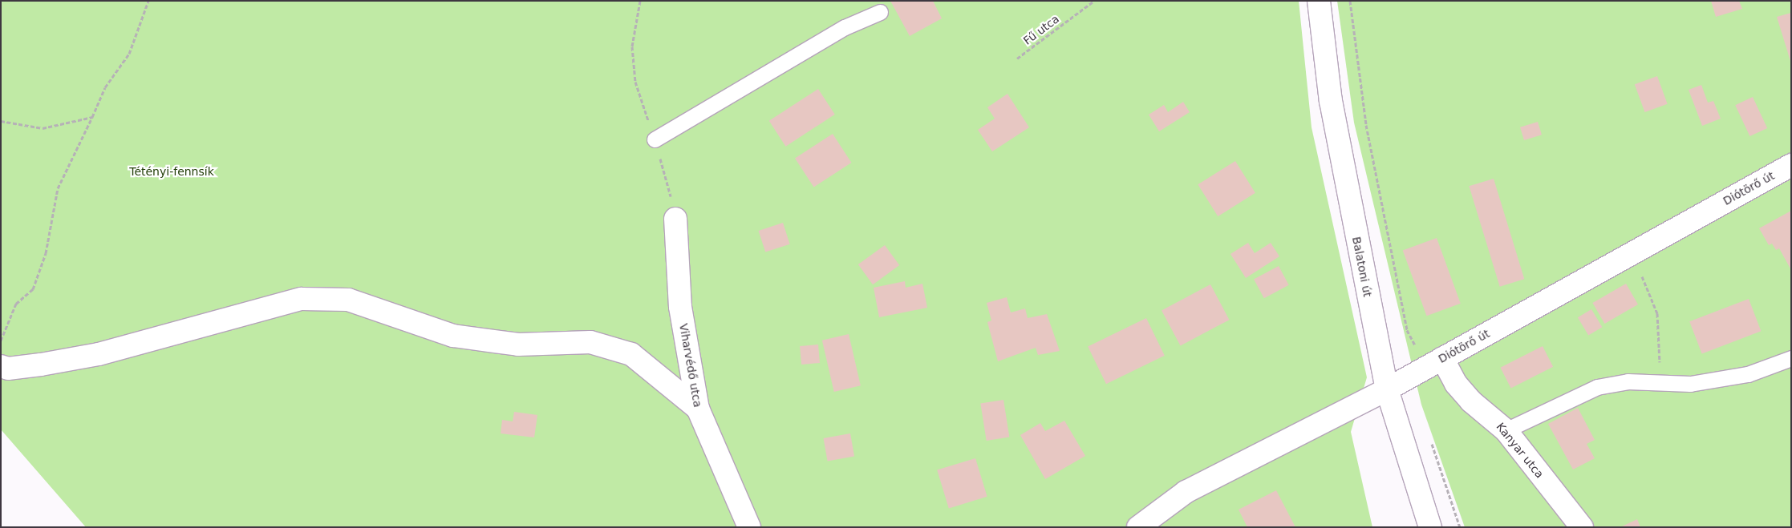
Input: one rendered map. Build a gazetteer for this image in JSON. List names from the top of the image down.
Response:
{
  "streets": {
    "street": [
      "Diótörő út",
      "Balatoni út",
      "Viharvédő utca",
      "Kanyar utca"
    ],
    "path": ["Fű utca"]
  },
  "crossings": [
    ["Diótörő út", "Balatoni út"],
    ["Diótörő út", "Kanyar utca"]
  ],
  "parks": ["Tétényi-fennsík"]
}
